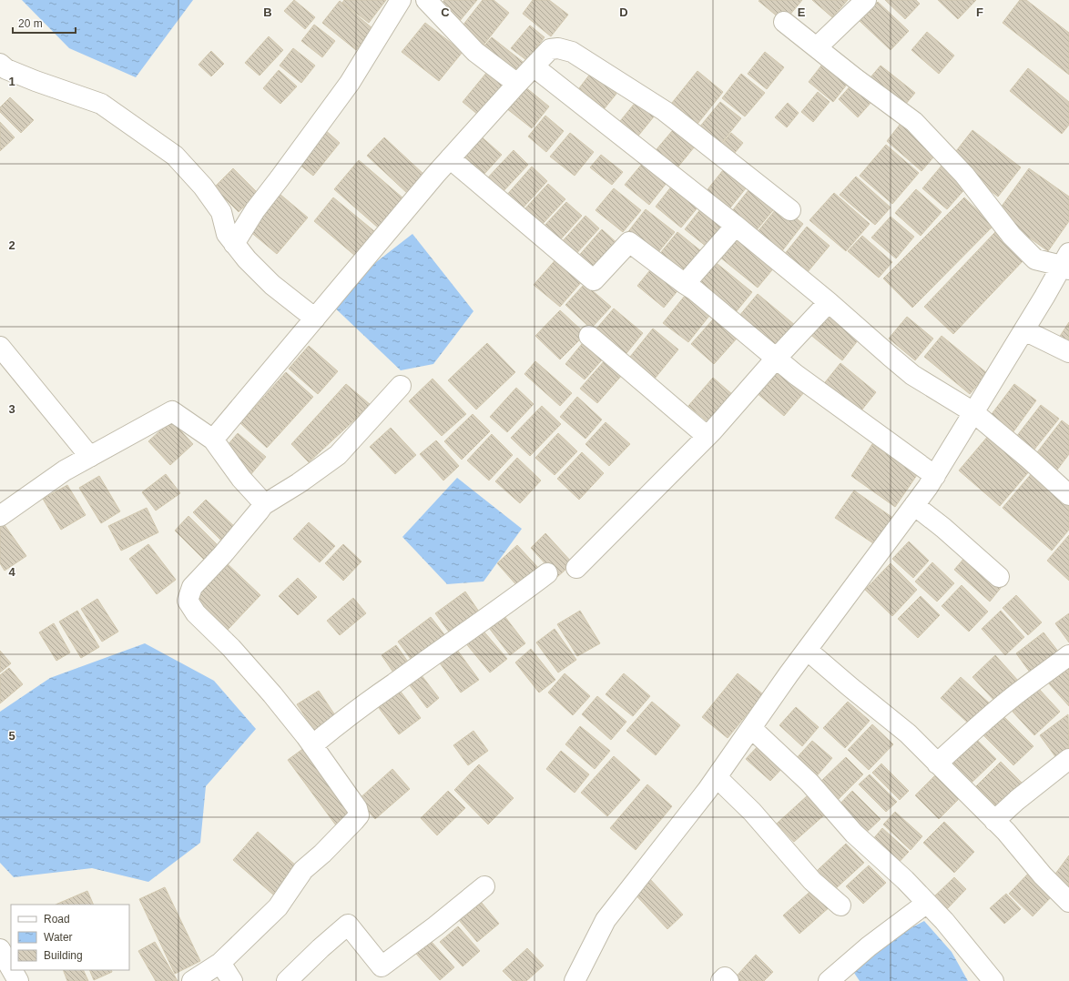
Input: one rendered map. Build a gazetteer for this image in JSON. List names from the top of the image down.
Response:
{
  "legend": ["Road", "Water", "Building"],
  "scale_bar": "20 m",
  "grid": {
    "columns": [
      "B",
      "C",
      "D",
      "E",
      "F"
    ],
    "rows": [
      "1",
      "2",
      "3",
      "4",
      "5"
    ]
  }
}
